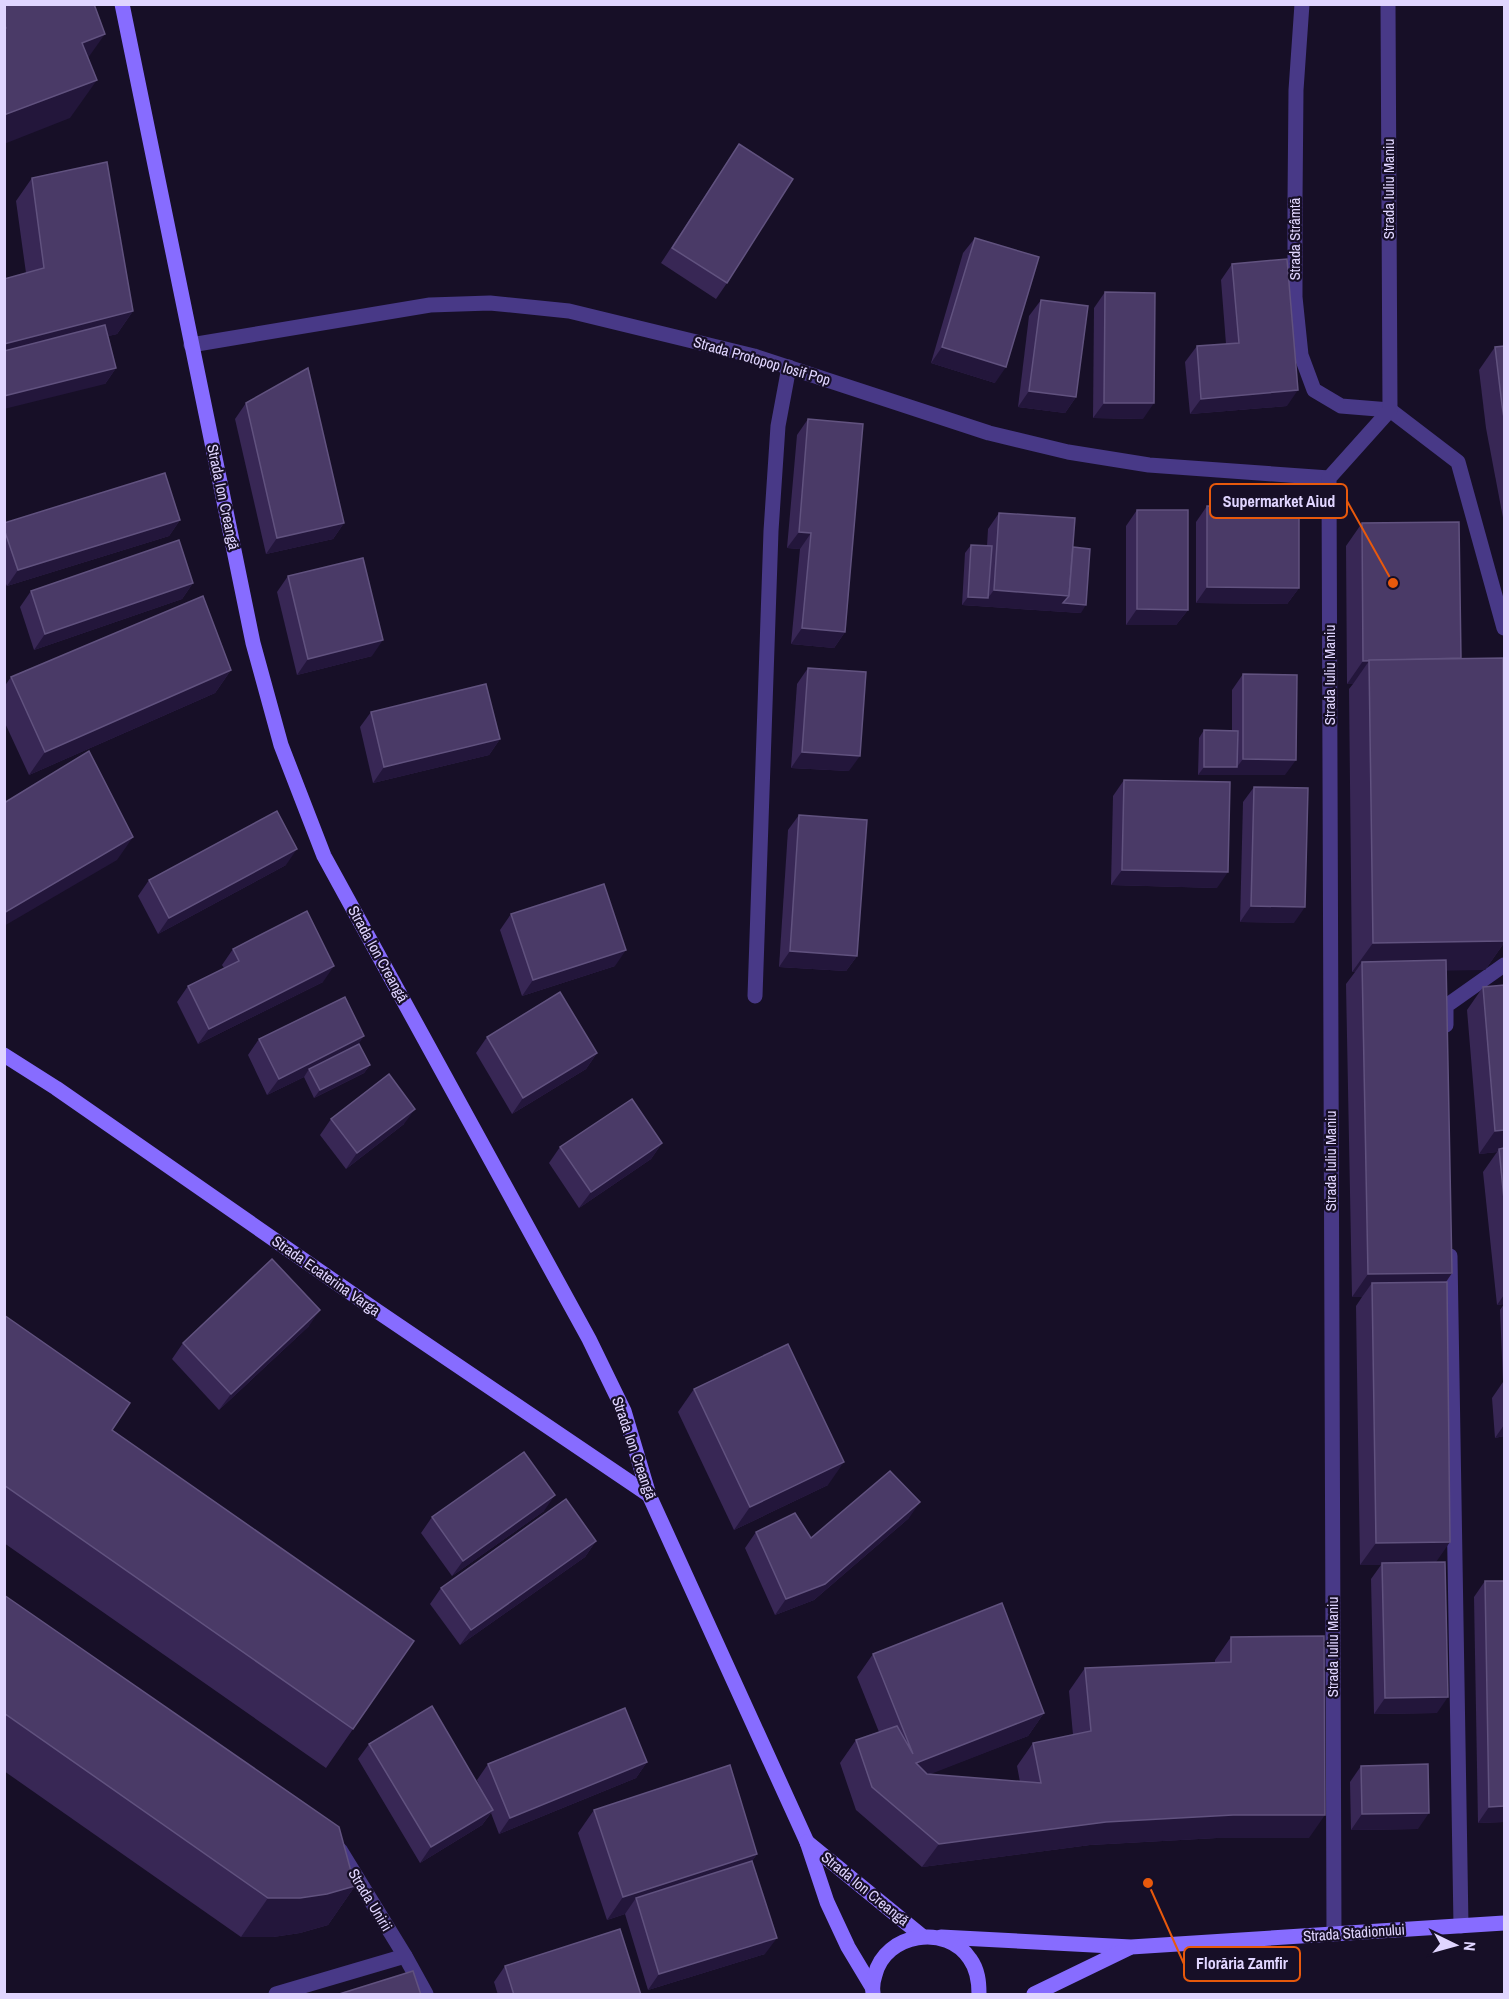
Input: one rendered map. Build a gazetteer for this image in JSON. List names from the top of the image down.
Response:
{
  "streets": {
    "main road": ["Strada Ion Creangă", "Strada Ecaterina Varga", "Strada Stadionului"],
    "street": [
      "Strada Iuliu Maniu",
      "Strada Strâmtă",
      "Strada Protopop Iosif Pop",
      "Strada Unirii"
    ]
  },
  "crossings": [
    ["Strada Iuliu Maniu", "Strada Strâmtă"],
    ["Strada Iuliu Maniu", "Strada Protopop Iosif Pop"],
    ["Strada Iuliu Maniu", "Strada Stadionului"],
    ["Strada Protopop Iosif Pop", "Strada Ion Creangă"],
    ["Strada Ion Creangă", "Strada Ecaterina Varga"],
    ["Strada Ion Creangă", "Strada Stadionului"]
  ],
  "places": ["Supermarket Aiud", "Florăria Zamfir"],
  "north": "right"
}
